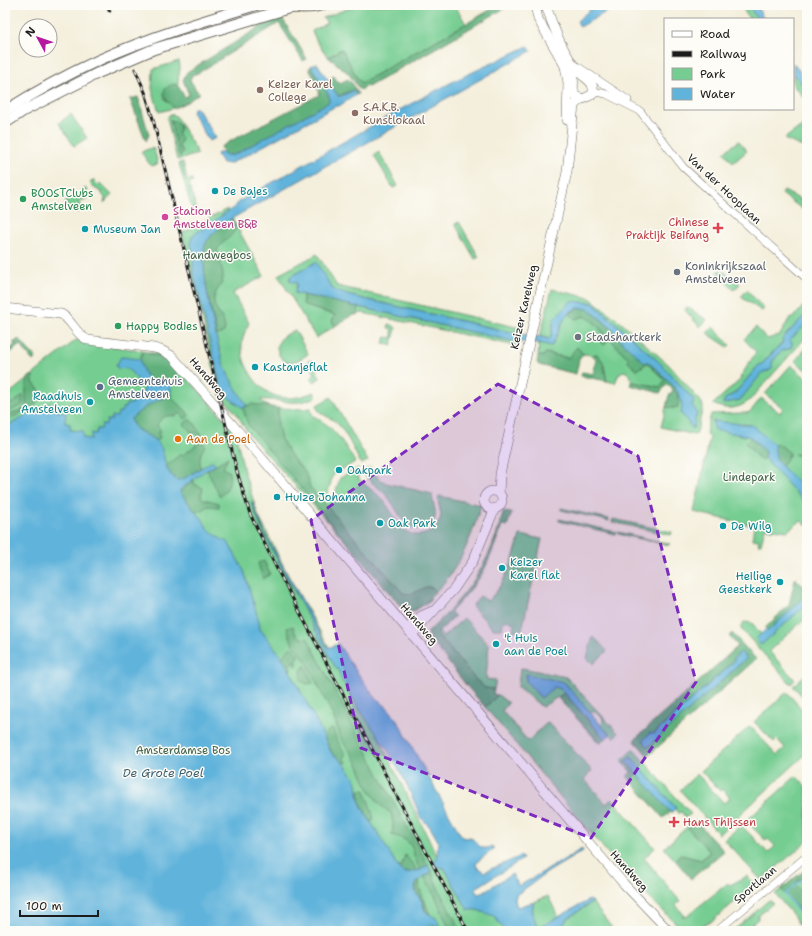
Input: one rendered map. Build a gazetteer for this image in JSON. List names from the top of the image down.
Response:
{
  "streets": {
    "main road": ["Keizer Karelweg", "Handweg"],
    "street": ["Van der Hooplaan", "Sportlaan"]
  },
  "water": ["De Grote Poel"],
  "parks": ["Handwegbos", "Lindepark", "Amsterdamse Bos"],
  "places": {
    "other": [
      "Keizer Karel College",
      "S.A.K.B. Kunstlokaal",
      "De Bajes",
      "BOOSTClubs Amstelveen",
      "Station Amstelveen B&B",
      "Museum Jan",
      "Koninkrijkszaal Amstelveen",
      "Happy Bodies",
      "Stadshartkerk",
      "Kastanjeflat",
      "Gemeentehuis Amstelveen",
      "Raadhuis Amstelveen",
      "Aan de Poel",
      "Oakpark",
      "Huize Johanna",
      "Oak Park",
      "De Wilg",
      "Keizer Karel flat",
      "Heilige Geestkerk",
      "'t Huis aan de Poel"
    ],
    "health": ["Chinese Praktijk Beifang", "Hans Thijssen"]
  },
  "legend": [
    "Road",
    "Railway",
    "Park",
    "Water"
  ],
  "scale_bar": "100 m",
  "north": "top left"
}
